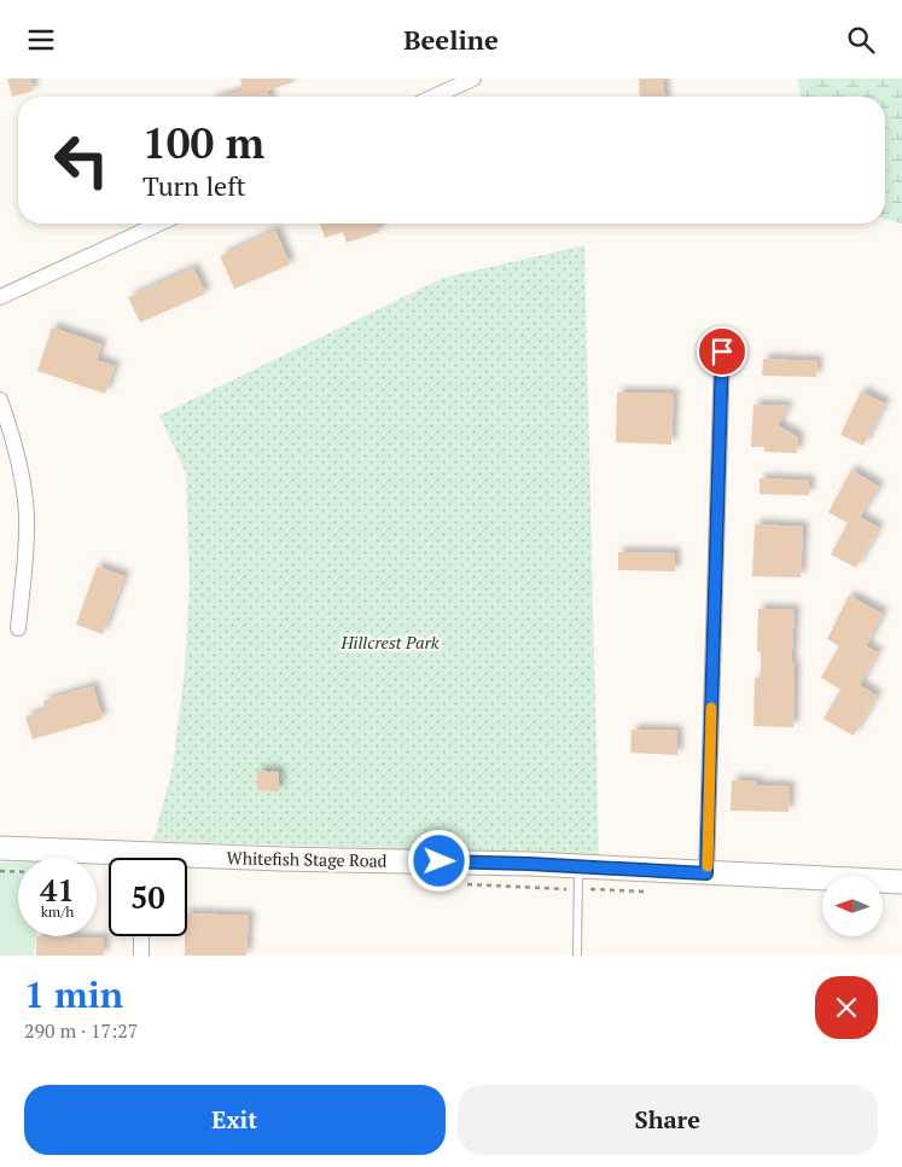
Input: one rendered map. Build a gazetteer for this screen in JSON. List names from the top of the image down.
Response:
{
  "streets": {
    "main road": ["Whitefish Stage Road"]
  },
  "parks": ["Hillcrest Park"],
  "north": "left",
  "page": {
    "header": "Beeline",
    "turn": ["100 m", "Turn left"],
    "speed": "41 km/h",
    "limit": "50",
    "heading": ["1 min", "290 m · 17:27"],
    "buttons": ["Exit", "Share"]
  }
}
